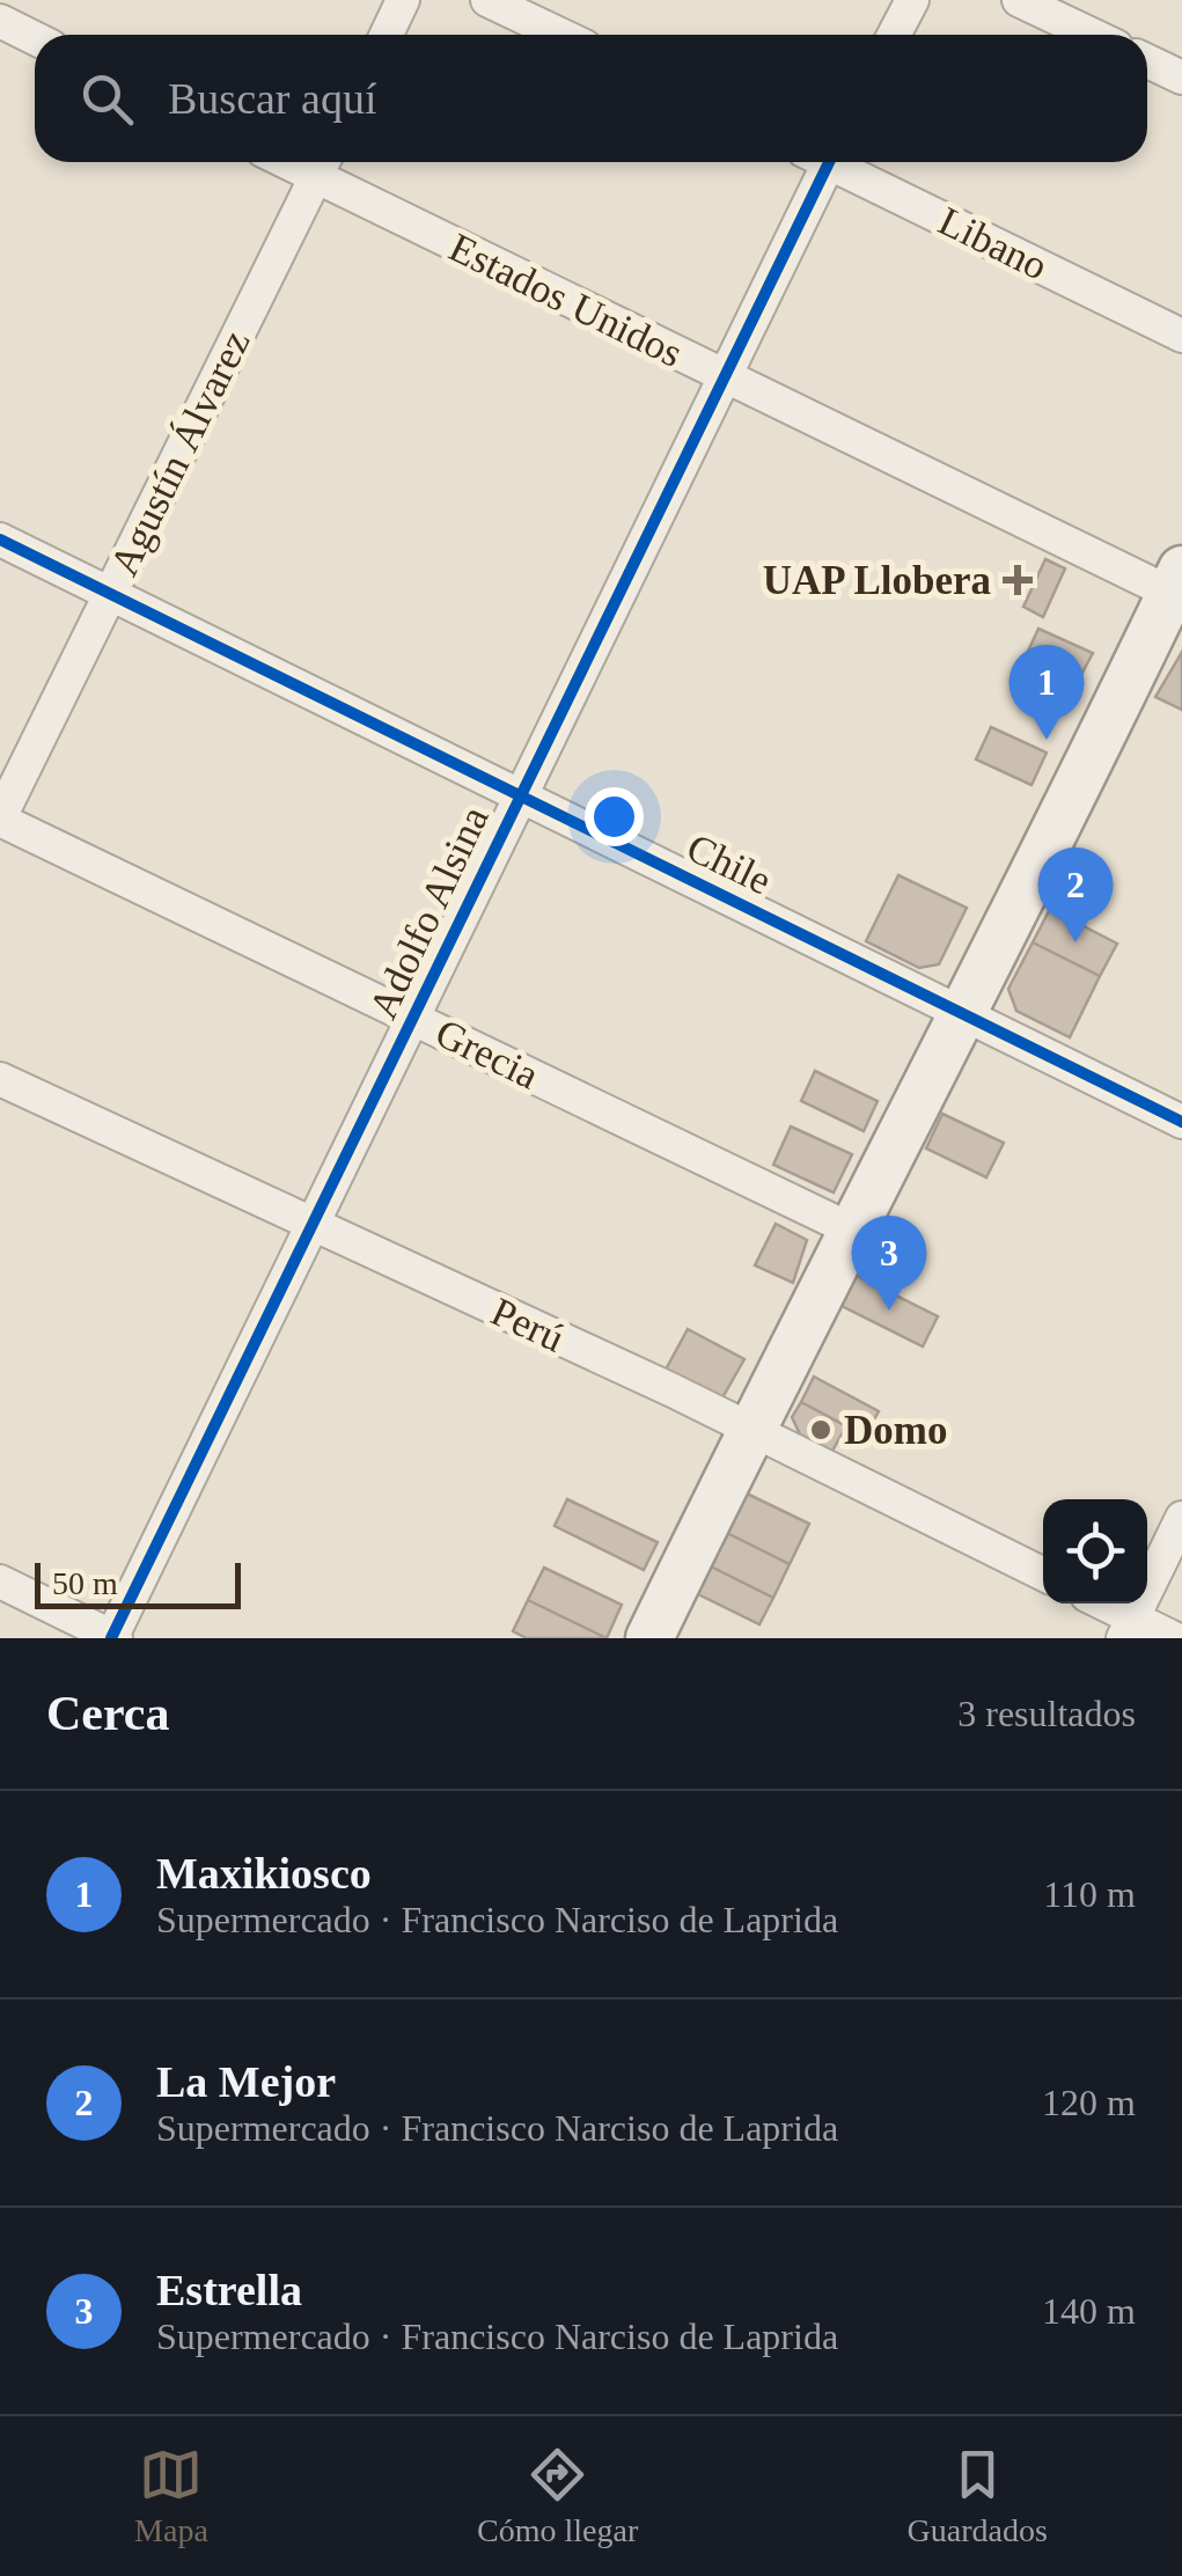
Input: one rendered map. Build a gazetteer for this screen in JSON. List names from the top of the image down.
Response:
{
  "streets": {
    "street": [
      "Libano",
      "Estados Unidos",
      "Agustín Álvarez",
      "Chile",
      "Adolfo Alsina",
      "Grecia",
      "Perú"
    ]
  },
  "crossings": [
    ["Estados Unidos", "Agustín Álvarez"],
    ["Estados Unidos", "Adolfo Alsina"],
    ["Agustín Álvarez", "Chile"],
    ["Agustín Álvarez", "Grecia"],
    ["Chile", "Adolfo Alsina"],
    ["Adolfo Alsina", "Grecia"],
    ["Adolfo Alsina", "Perú"]
  ],
  "places": {
    "health": ["UAP Llobera"],
    "other": ["Domo"]
  },
  "scale_bar": "50 m",
  "page": {
    "search": "Buscar aquí",
    "pins": ["1", "2", "3"],
    "scale": "50 m",
    "heading": ["Cerca", "3 resultados"],
    "list": [
      {
        "mark": "1",
        "name": "Maxikiosco",
        "note": "Supermercado · Francisco Narciso de Laprida",
        "value": "110 m"
      },
      {
        "mark": "2",
        "name": "La Mejor",
        "note": "Supermercado · Francisco Narciso de Laprida",
        "value": "120 m"
      },
      {
        "mark": "3",
        "name": "Estrella",
        "note": "Supermercado · Francisco Narciso de Laprida",
        "value": "140 m"
      }
    ],
    "nav": ["Mapa", "Cómo llegar", "Guardados"]
  }
}
